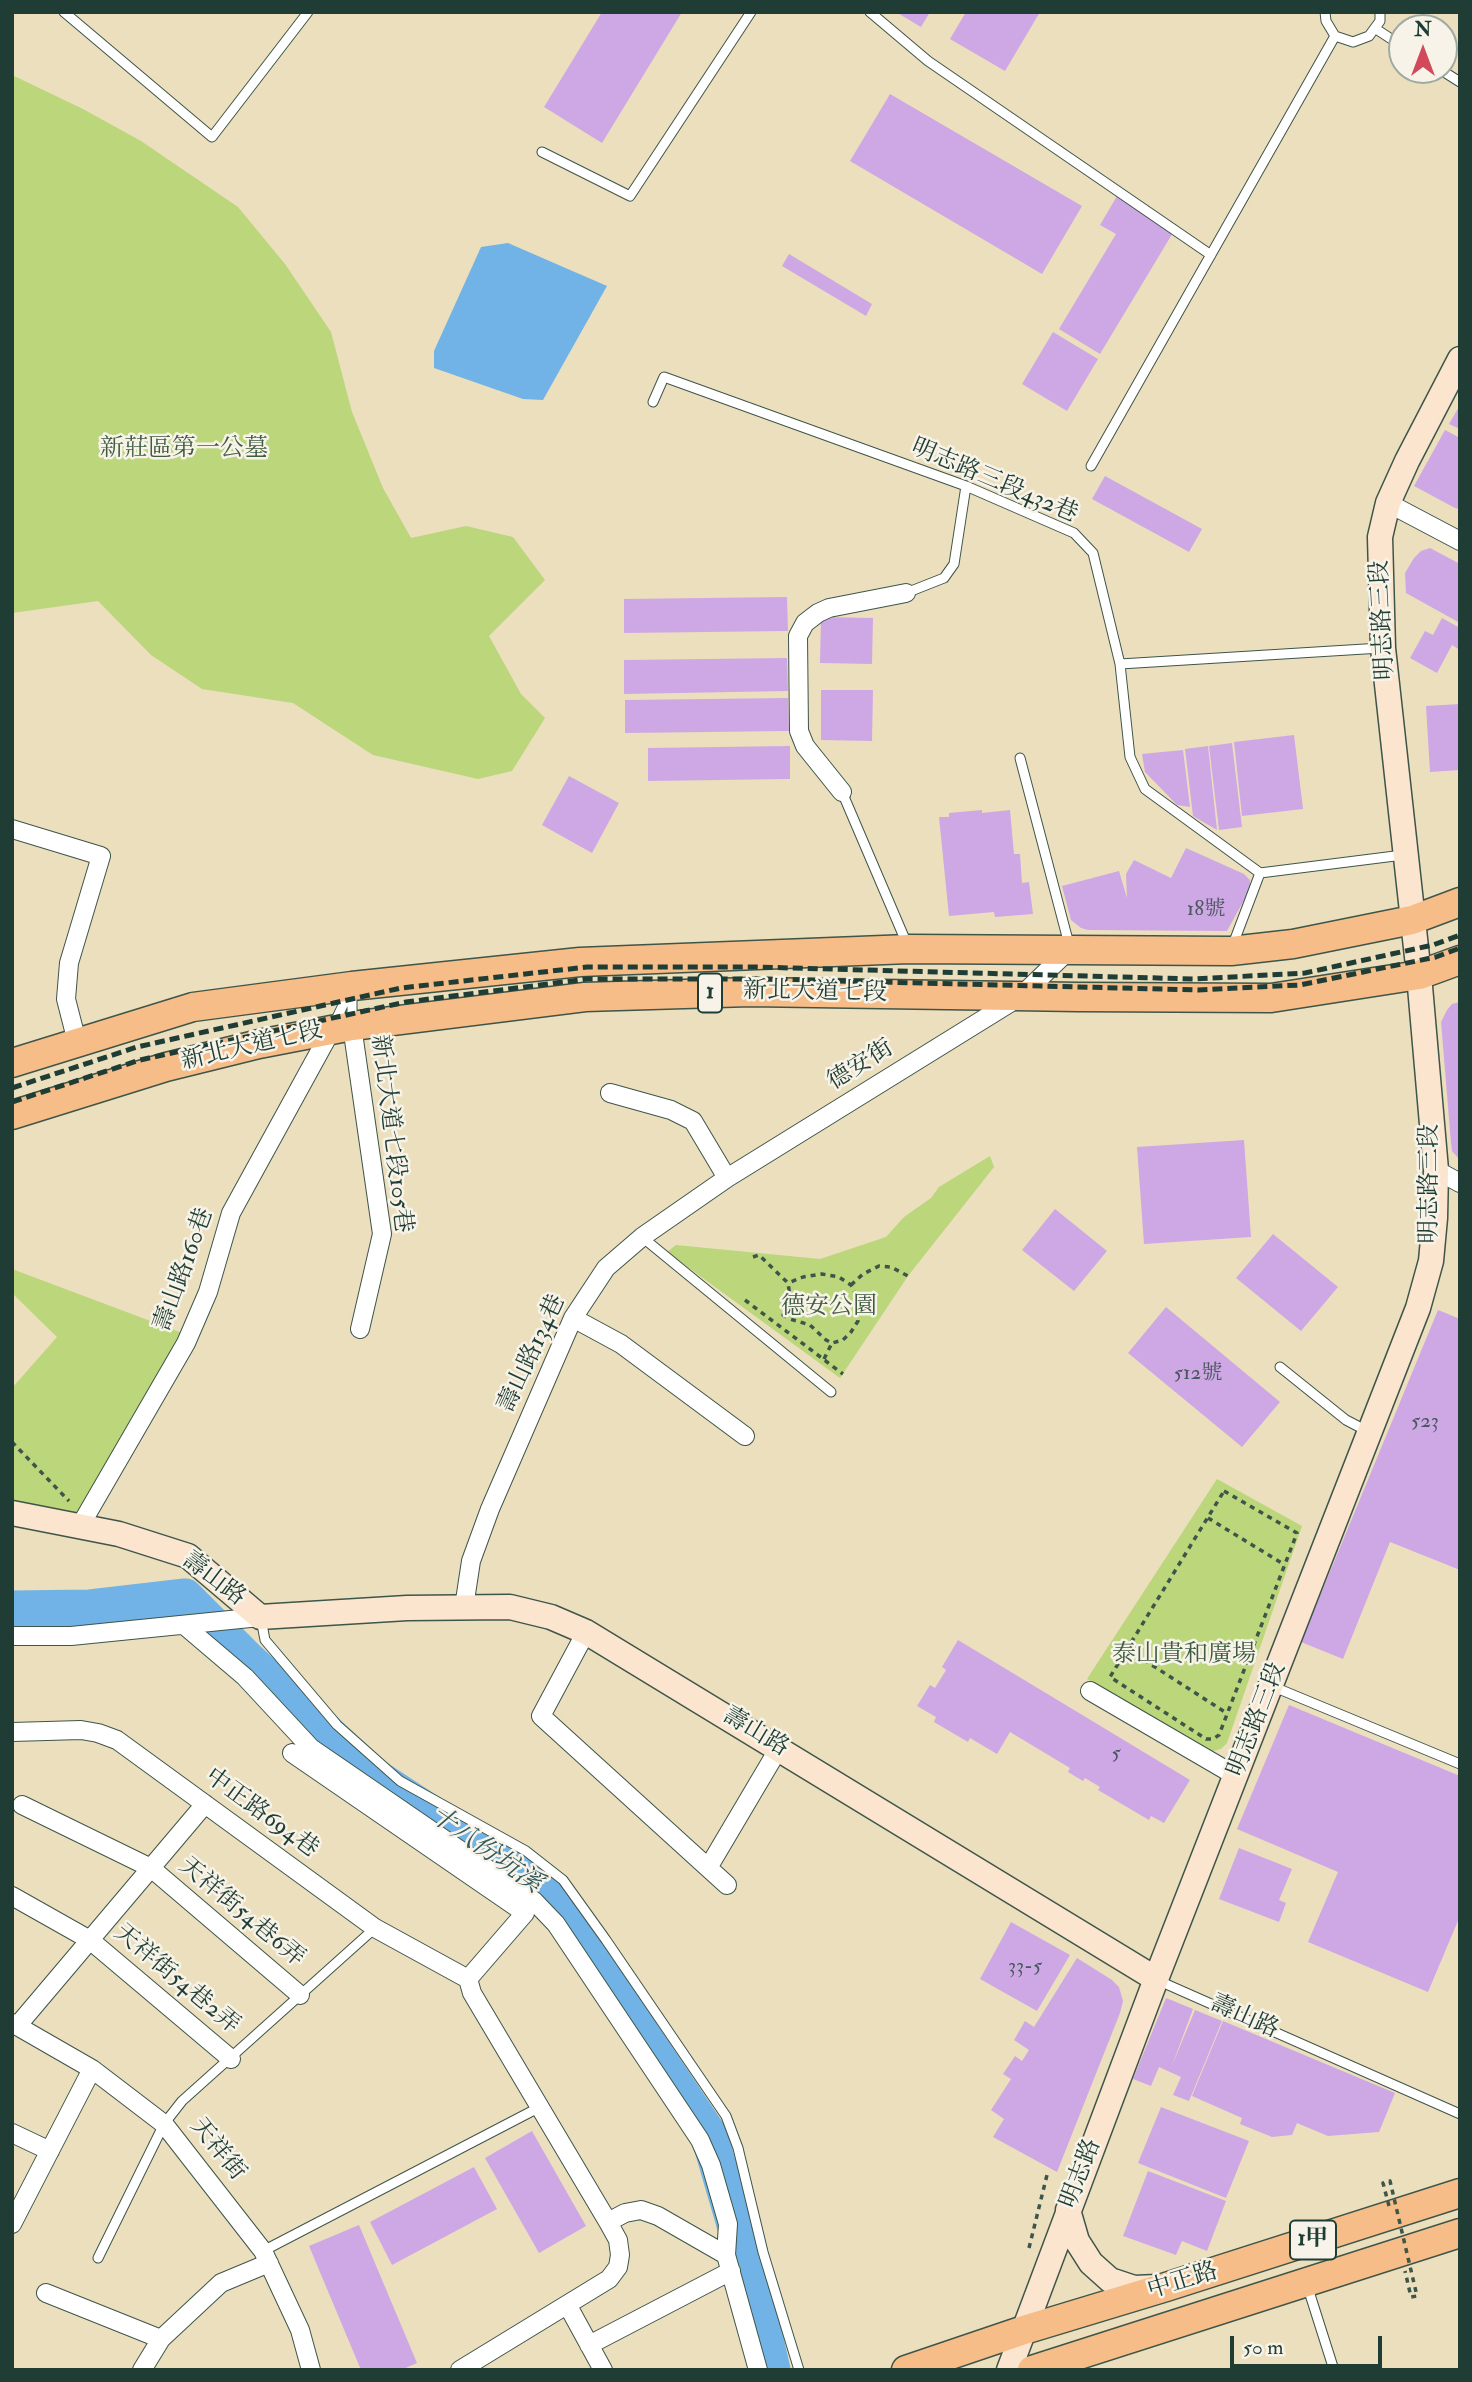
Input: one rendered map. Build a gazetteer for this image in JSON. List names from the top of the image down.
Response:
{
  "streets": {
    "main road": [
      "明志路三段",
      "1",
      "新北大道七段",
      "壽山路",
      "明志路",
      "1甲",
      "中正路"
    ],
    "street": [
      "德安街",
      "新北大道七段105巷",
      "壽山路160巷",
      "壽山路134巷",
      "中正路694巷",
      "天祥街54巷6弄",
      "天祥街54巷2弄",
      "天祥街"
    ],
    "lane": ["明志路三段432巷"]
  },
  "crossings": [
    ["明志路三段", "1"],
    ["明志路三段", "新北大道七段"],
    ["明志路三段", "壽山路"],
    ["明志路三段", "明志路"],
    ["1", "新北大道七段"],
    ["新北大道七段", "德安街"],
    ["新北大道七段", "新北大道七段105巷"],
    ["新北大道七段", "壽山路160巷"],
    ["德安街", "壽山路134巷"],
    ["新北大道七段105巷", "壽山路160巷"],
    ["壽山路160巷", "壽山路"],
    ["壽山路134巷", "壽山路"],
    ["壽山路", "明志路"],
    ["明志路", "中正路"]
  ],
  "water": ["十八份坑溪"],
  "parks": ["新莊區第一公墓", "德安公園", "泰山貴和廣場"],
  "house_numbers": [
    "18號",
    "512號",
    "523",
    "5",
    "33-5"
  ],
  "scale_bar": "50 m",
  "north": "top"
}
